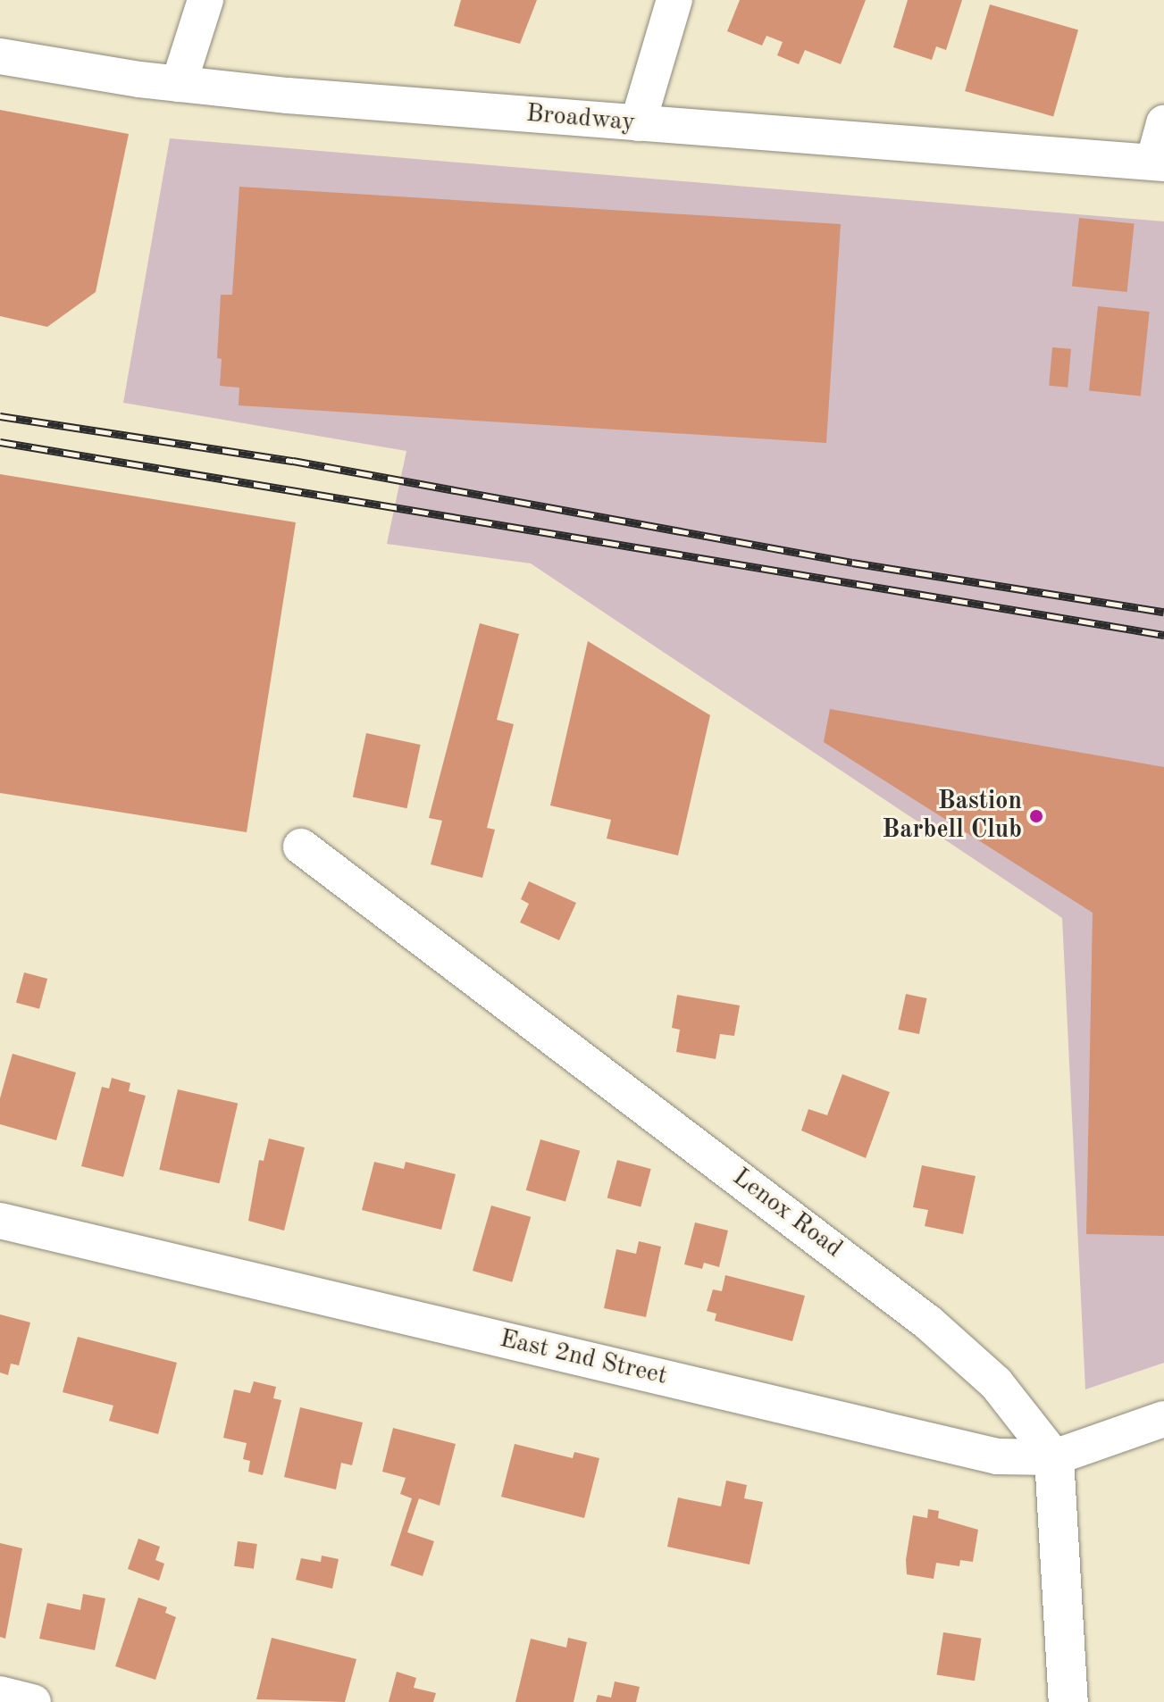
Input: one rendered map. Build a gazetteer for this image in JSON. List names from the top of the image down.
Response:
{
  "streets": {
    "street": ["Broadway", "Lenox Road", "East 2nd Street"]
  },
  "crossings": [
    ["Lenox Road", "East 2nd Street"]
  ],
  "places": ["Bastion Barbell Club"]
}
